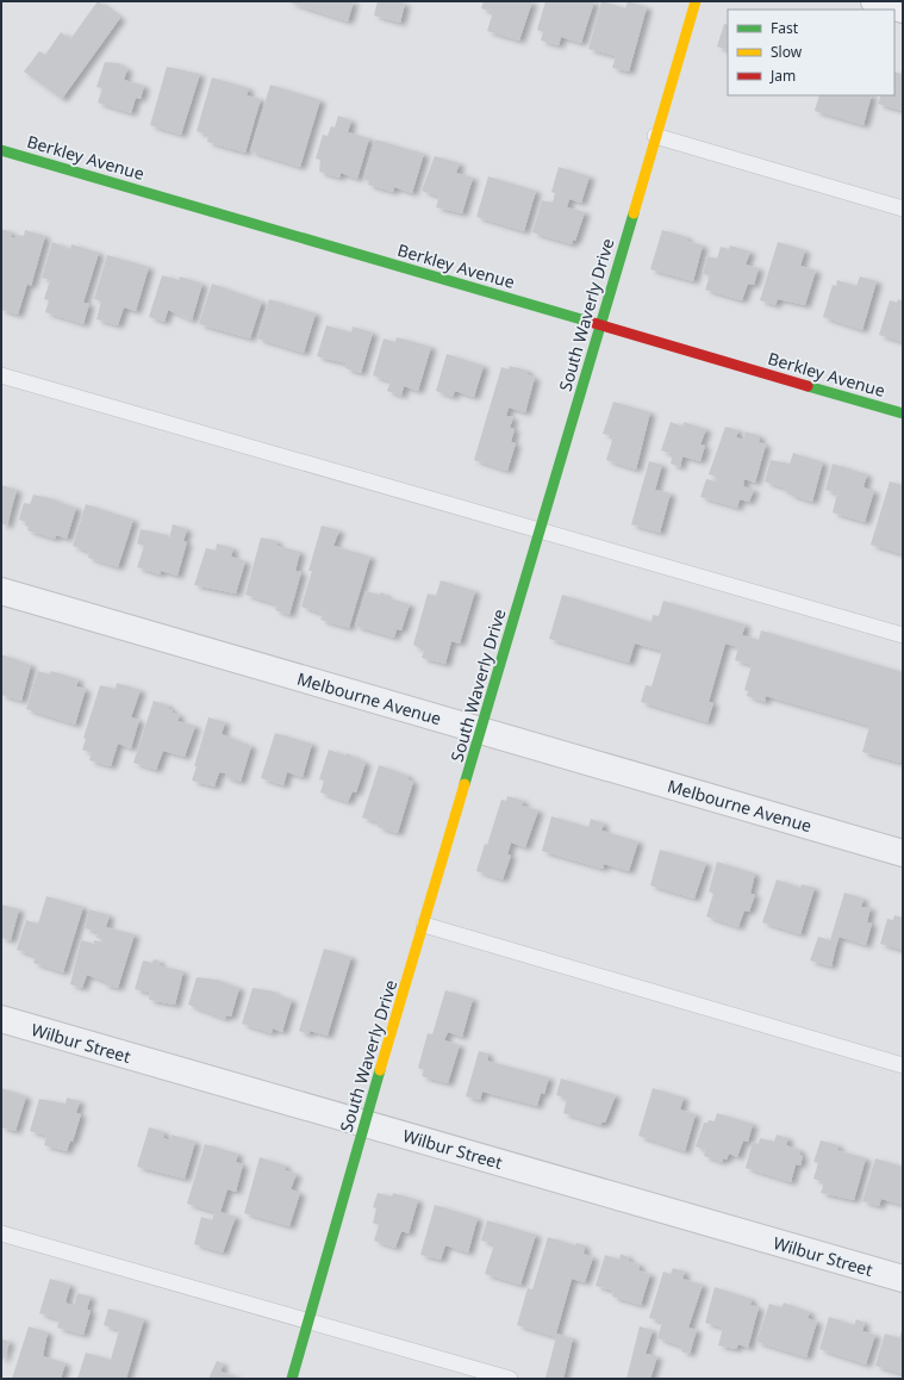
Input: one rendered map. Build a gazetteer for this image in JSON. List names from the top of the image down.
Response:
{
  "streets": {
    "street": [
      "Berkley Avenue",
      "South Waverly Drive",
      "Melbourne Avenue",
      "Wilbur Street"
    ]
  },
  "crossings": [
    ["Berkley Avenue", "South Waverly Drive"],
    ["South Waverly Drive", "Melbourne Avenue"],
    ["South Waverly Drive", "Wilbur Street"]
  ],
  "legend": ["Fast", "Slow", "Jam"]
}
